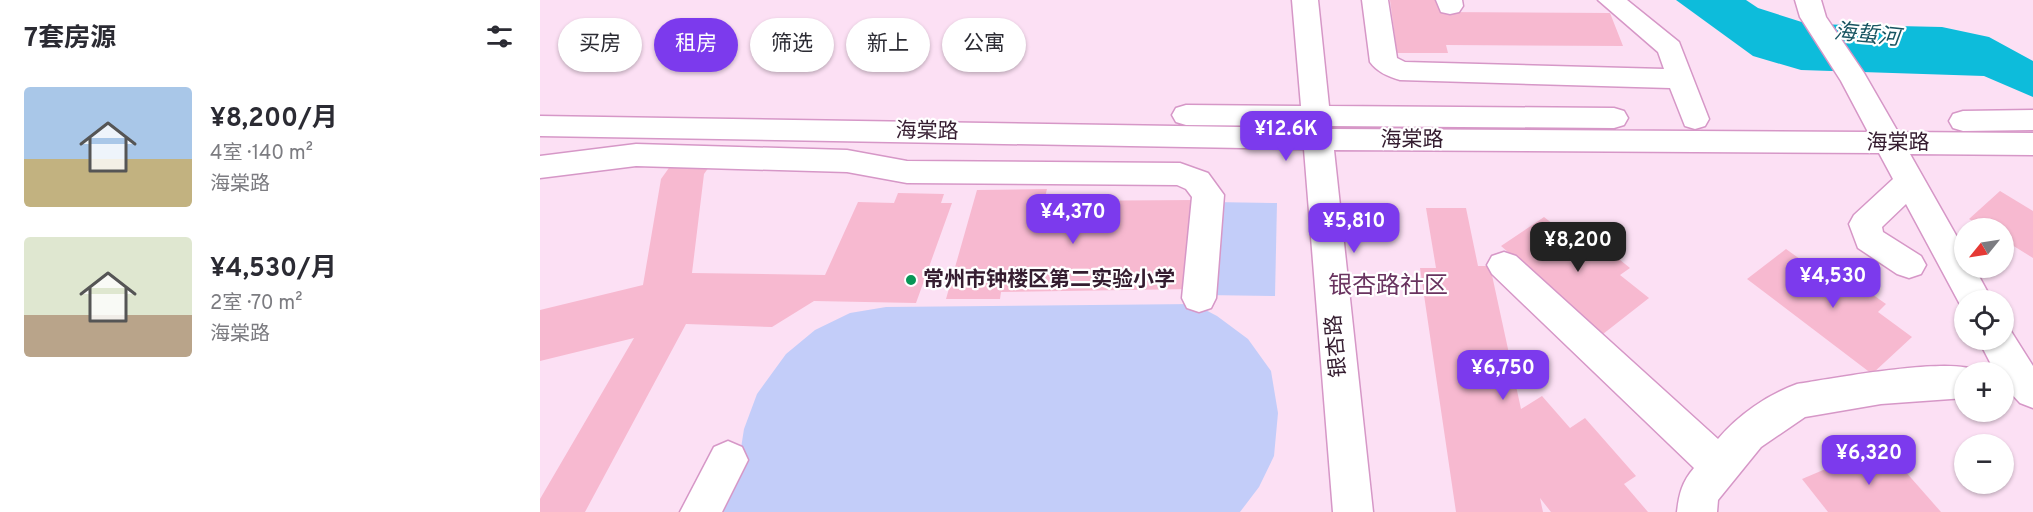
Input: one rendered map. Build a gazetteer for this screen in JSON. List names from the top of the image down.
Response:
{
  "streets": {
    "street": ["海棠路", "银杏路"]
  },
  "crossings": [
    ["海棠路", "银杏路"]
  ],
  "districts": ["银杏路社区"],
  "water": ["海蜇河"],
  "places": ["常州市钟楼区第二实验小学"],
  "north": "bottom left",
  "page": {
    "heading": "7套房源",
    "chip": [
      "买房",
      "租房",
      "筛选",
      "新上",
      "公寓"
    ],
    "list": [
      {
        "name": "¥8,200/月",
        "note": "4室 · 140 m² · 海棠路"
      },
      {
        "name": "¥4,530/月",
        "note": "2室 · 70 m² · 海棠路"
      }
    ],
    "price": [
      "¥12.6K",
      "¥4,370",
      "¥5,810",
      "¥8,200",
      "¥4,530",
      "¥6,750",
      "¥6,320"
    ],
    "map_buttons": ["+", "−"]
  }
}
